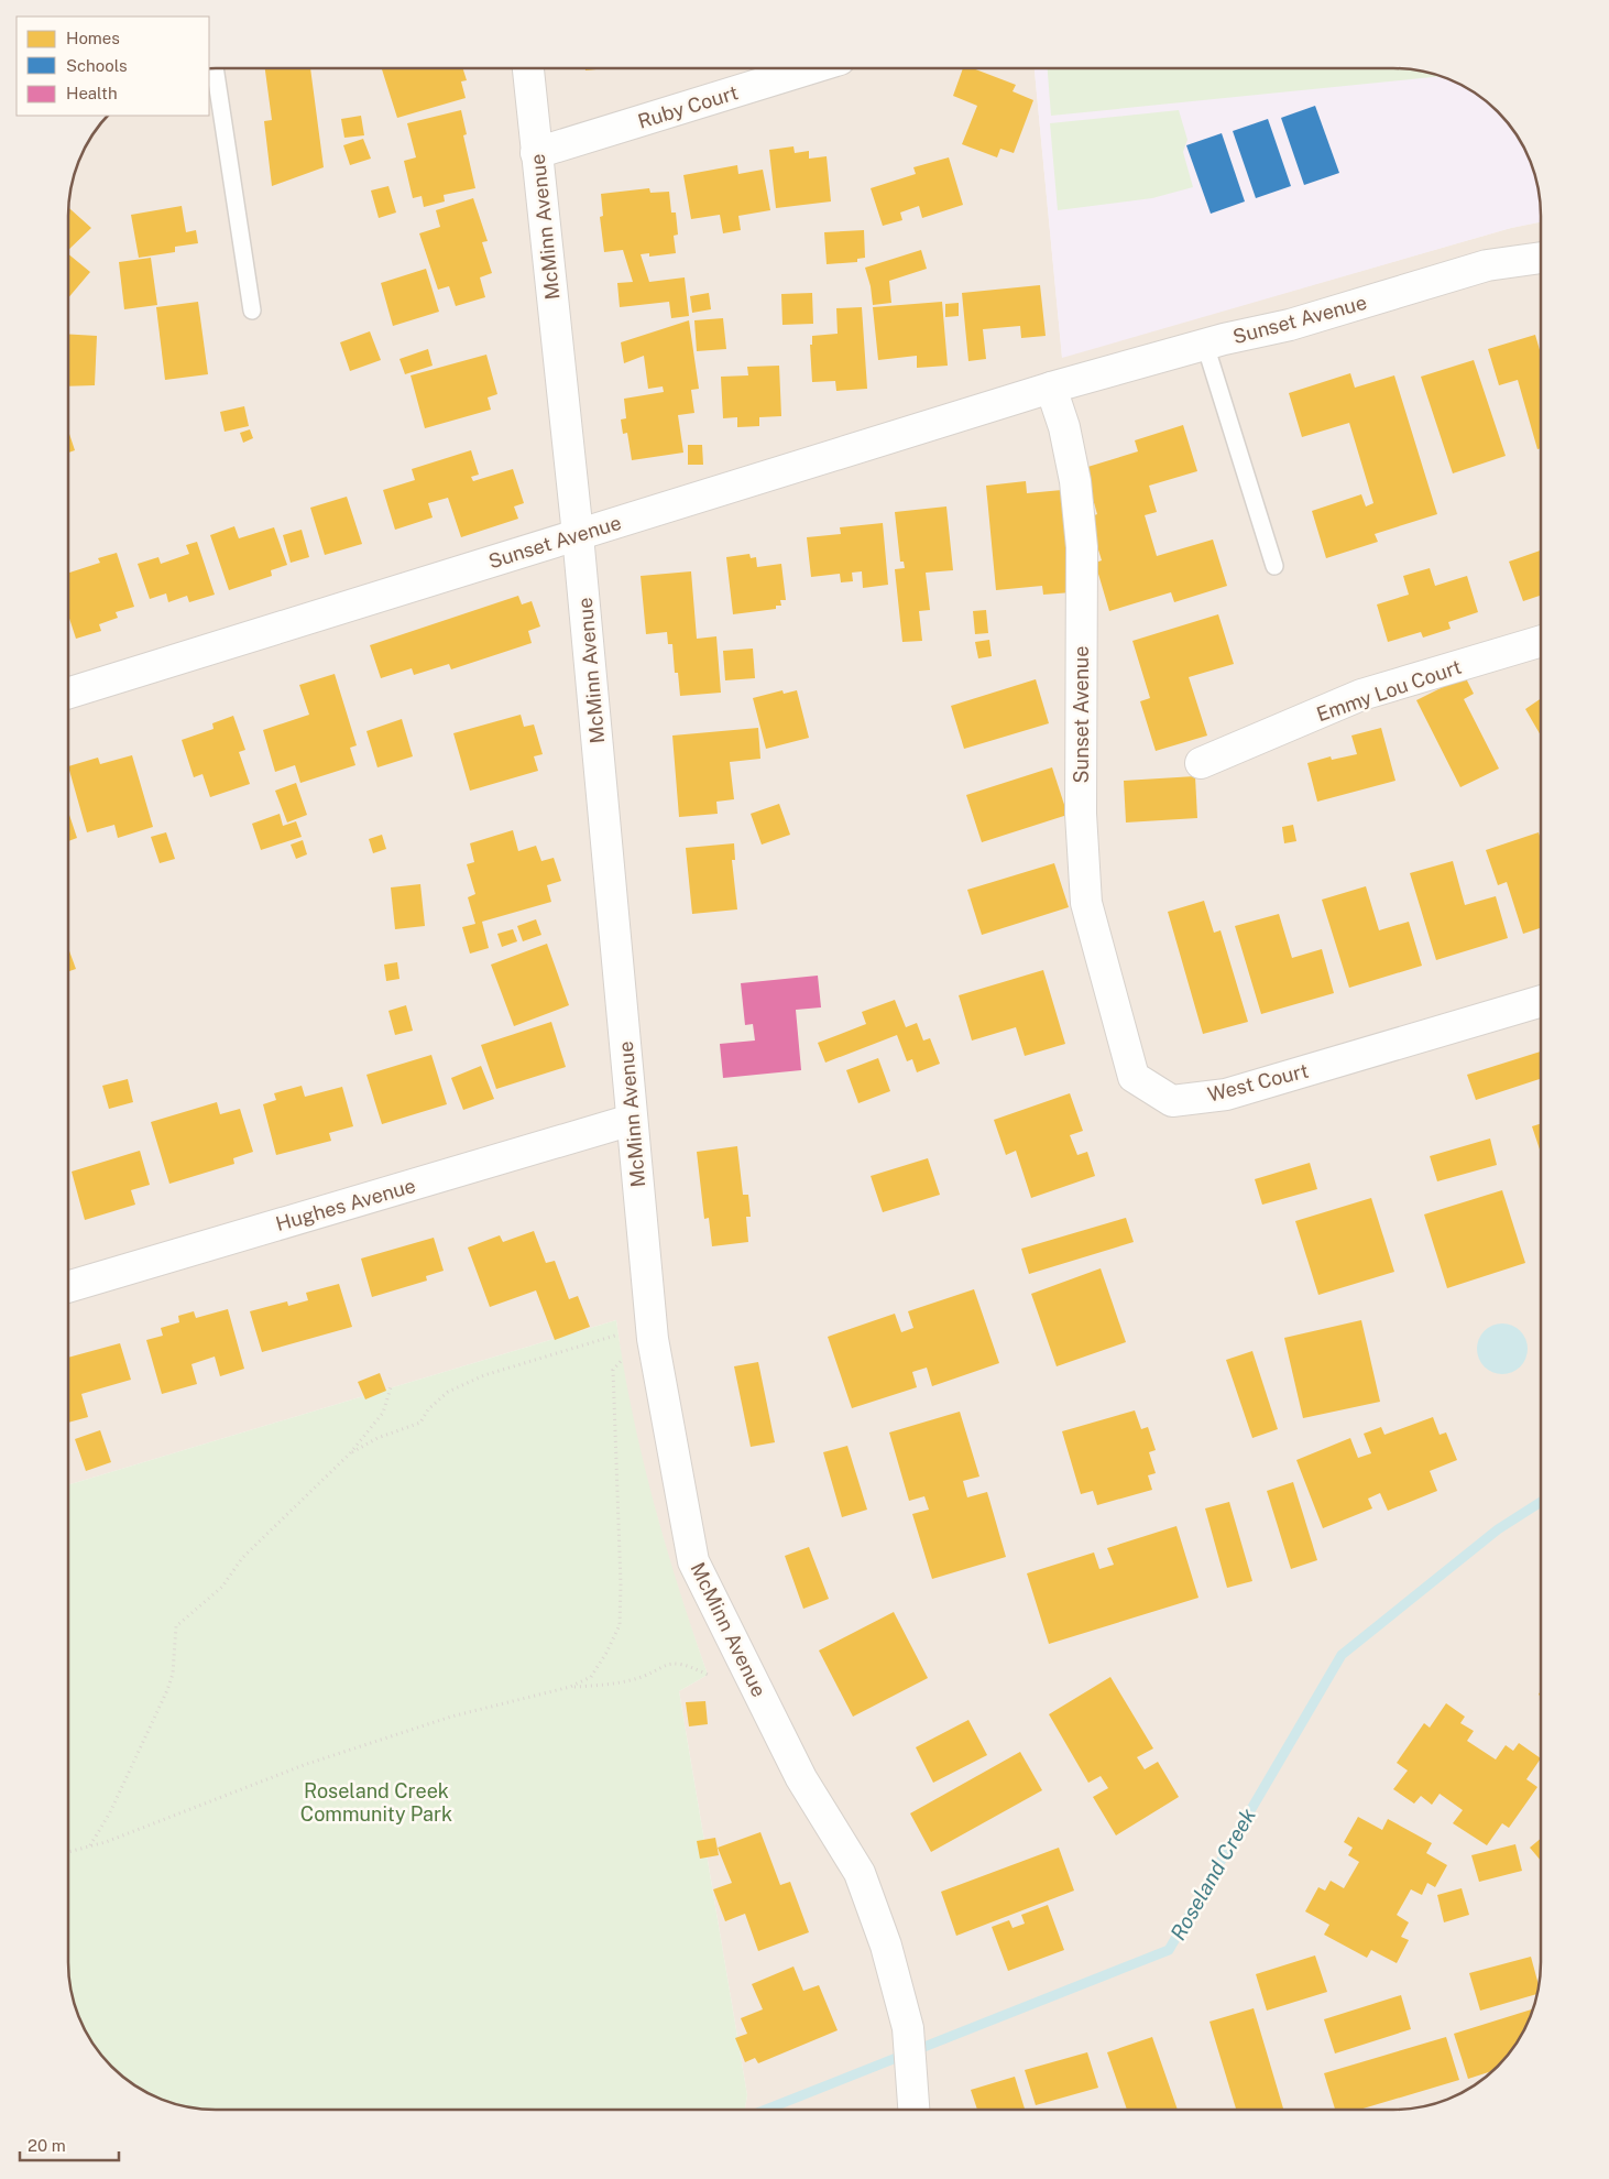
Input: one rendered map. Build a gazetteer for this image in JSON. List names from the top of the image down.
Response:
{
  "streets": {
    "street": [
      "Ruby Court",
      "McMinn Avenue",
      "Sunset Avenue",
      "Emmy Lou Court",
      "West Court",
      "Hughes Avenue"
    ]
  },
  "crossings": [
    ["Ruby Court", "McMinn Avenue"],
    ["McMinn Avenue", "Sunset Avenue"],
    ["McMinn Avenue", "Hughes Avenue"],
    ["Sunset Avenue", "West Court"]
  ],
  "water": ["Roseland Creek"],
  "parks": ["Roseland Creek Community Park"],
  "legend": ["Homes", "Schools", "Health"],
  "scale_bar": "20 m"
}
